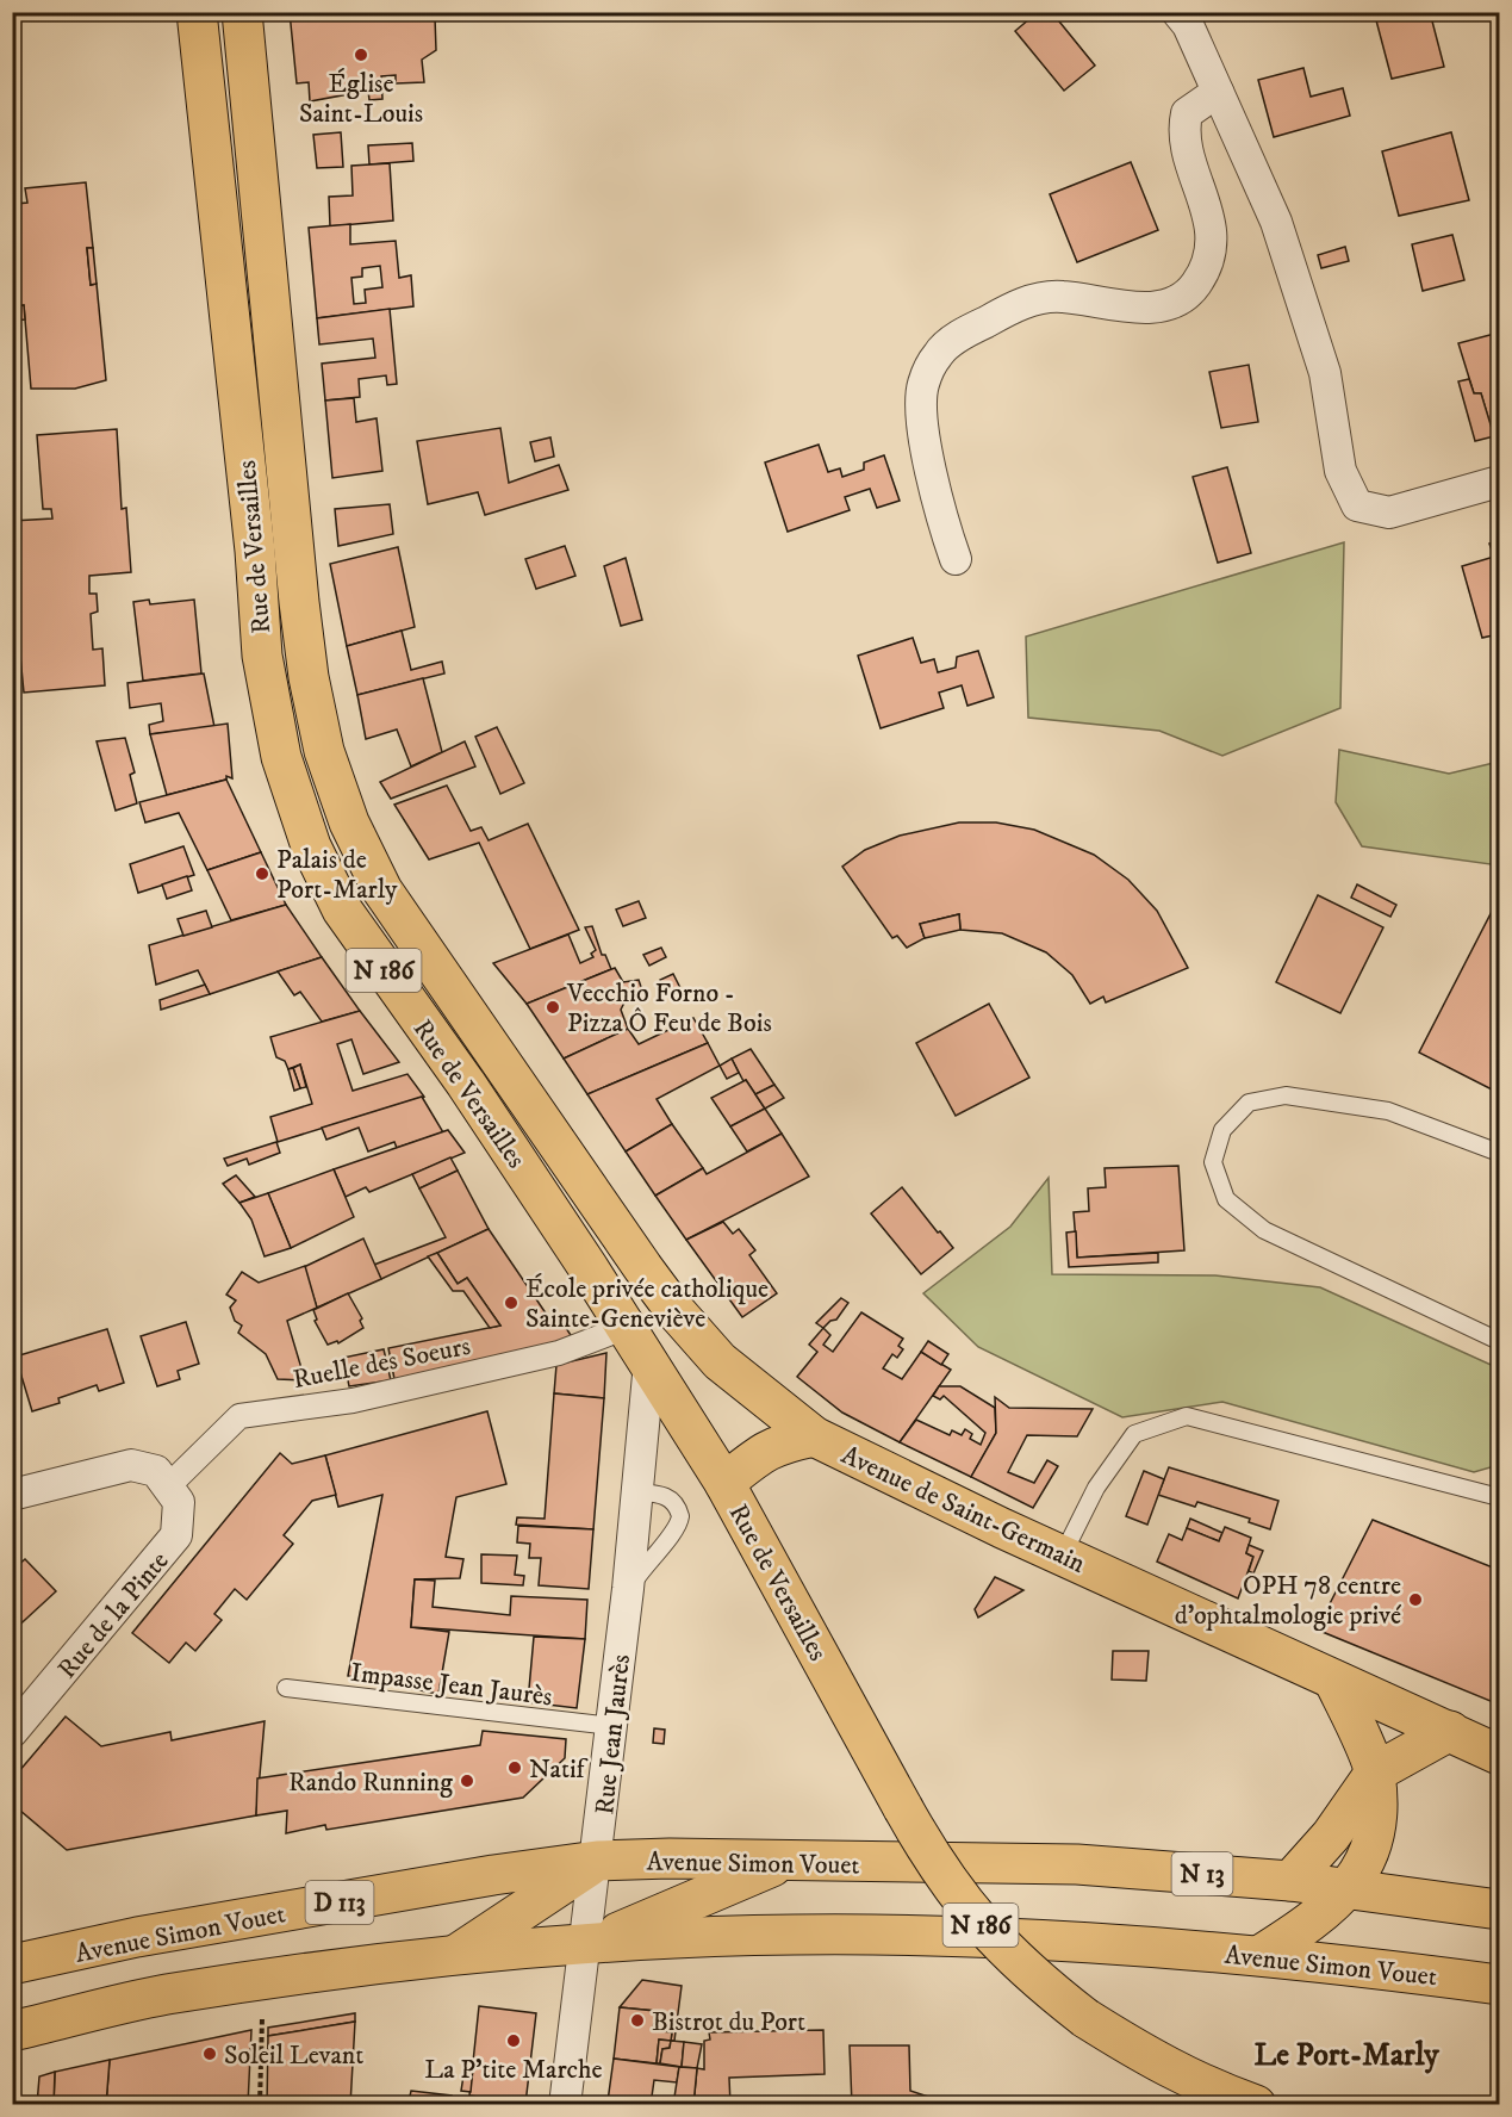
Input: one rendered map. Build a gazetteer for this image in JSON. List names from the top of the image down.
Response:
{
  "streets": {
    "main road": [
      "Rue de Versailles",
      "N 186",
      "Avenue de Saint-Germain",
      "Avenue Simon Vouet",
      "N 13",
      "D 113"
    ],
    "street": ["Ruelle des Soeurs", "Rue de la Pinte", "Rue Jean Jaurès"],
    "lane": ["Impasse Jean Jaurès"]
  },
  "crossings": [
    ["Rue de Versailles", "Ruelle des Soeurs"],
    ["Rue de Versailles", "Avenue de Saint-Germain"],
    ["Rue de Versailles", "Rue Jean Jaurès"],
    ["N 186", "Avenue de Saint-Germain"],
    ["Ruelle des Soeurs", "Rue de la Pinte"],
    ["Impasse Jean Jaurès", "Rue Jean Jaurès"],
    ["Rue Jean Jaurès", "Avenue Simon Vouet"]
  ],
  "districts": ["Le Port-Marly"],
  "places": [
    "Église Saint-Louis",
    "Palais de Port-Marly",
    "Vecchio Forno - Pizza Ô Feu de Bois",
    "École privée catholique Sainte-Geneviève",
    "OPH 78 centre d'ophtalmologie privé",
    "Natif",
    "Rando Running",
    "Bistrot du Port",
    "La P'tite Marche",
    "Soleil Levant"
  ]
}
